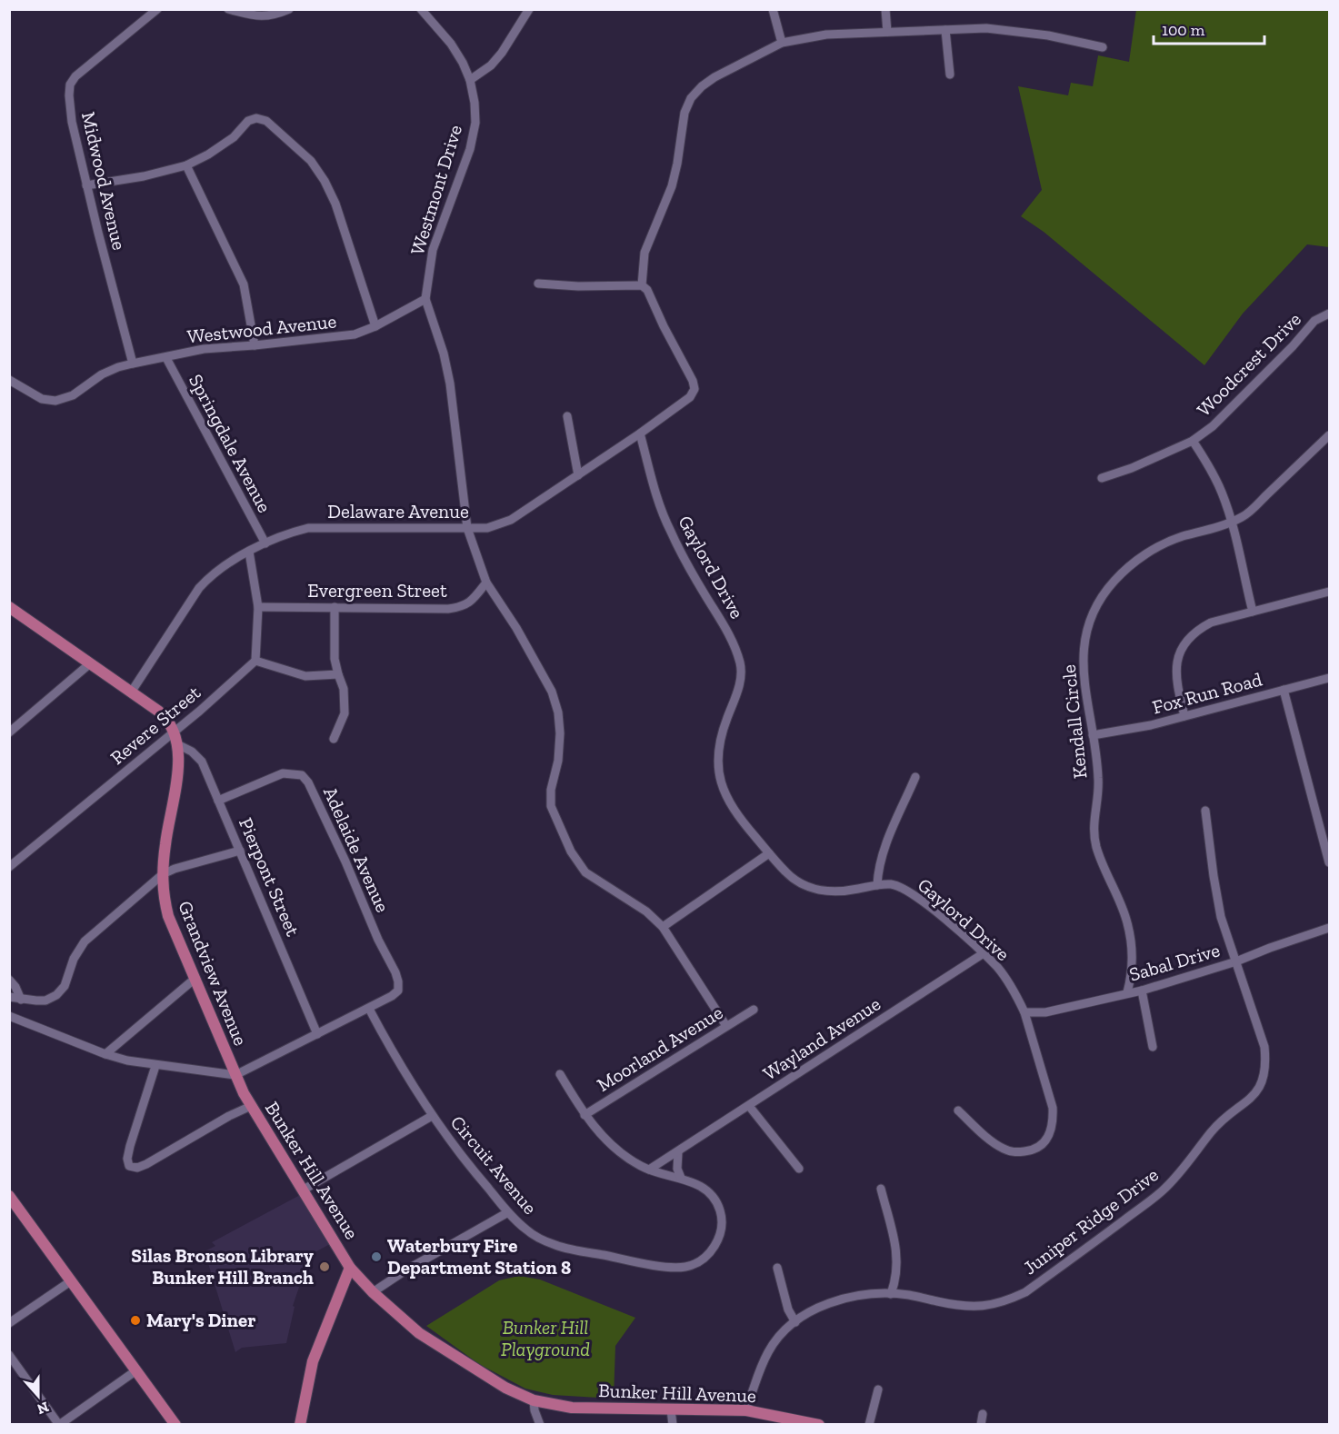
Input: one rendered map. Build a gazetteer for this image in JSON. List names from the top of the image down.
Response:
{
  "streets": {
    "main road": ["Grandview Avenue", "Bunker Hill Avenue"],
    "street": [
      "Midwood Avenue",
      "Westmont Drive",
      "Westwood Avenue",
      "Woodcrest Drive",
      "Springdale Avenue",
      "Delaware Avenue",
      "Gaylord Drive",
      "Evergreen Street",
      "Fox Run Road",
      "Kendall Circle",
      "Revere Street",
      "Adelaide Avenue",
      "Pierpont Street",
      "Sabal Drive",
      "Wayland Avenue",
      "Moorland Avenue",
      "Circuit Avenue",
      "Juniper Ridge Drive"
    ]
  },
  "crossings": [
    ["Midwood Avenue", "Westwood Avenue"],
    ["Westmont Drive", "Westwood Avenue"],
    ["Westwood Avenue", "Springdale Avenue"],
    ["Springdale Avenue", "Delaware Avenue"],
    ["Delaware Avenue", "Gaylord Drive"],
    ["Delaware Avenue", "Grandview Avenue"],
    ["Gaylord Drive", "Sabal Drive"],
    ["Gaylord Drive", "Wayland Avenue"],
    ["Fox Run Road", "Kendall Circle"],
    ["Kendall Circle", "Sabal Drive"],
    ["Revere Street", "Grandview Avenue"],
    ["Adelaide Avenue", "Pierpont Street"],
    ["Adelaide Avenue", "Circuit Avenue"],
    ["Pierpont Street", "Grandview Avenue"],
    ["Sabal Drive", "Juniper Ridge Drive"],
    ["Grandview Avenue", "Bunker Hill Avenue"],
    ["Wayland Avenue", "Circuit Avenue"],
    ["Moorland Avenue", "Circuit Avenue"],
    ["Bunker Hill Avenue", "Juniper Ridge Drive"]
  ],
  "parks": ["Bunker Hill Playground"],
  "places": ["Waterbury Fire Department Station 8", "Silas Bronson Library Bunker Hill Branch", "Mary's Diner"],
  "scale_bar": "100 m",
  "north": "bottom"
}
